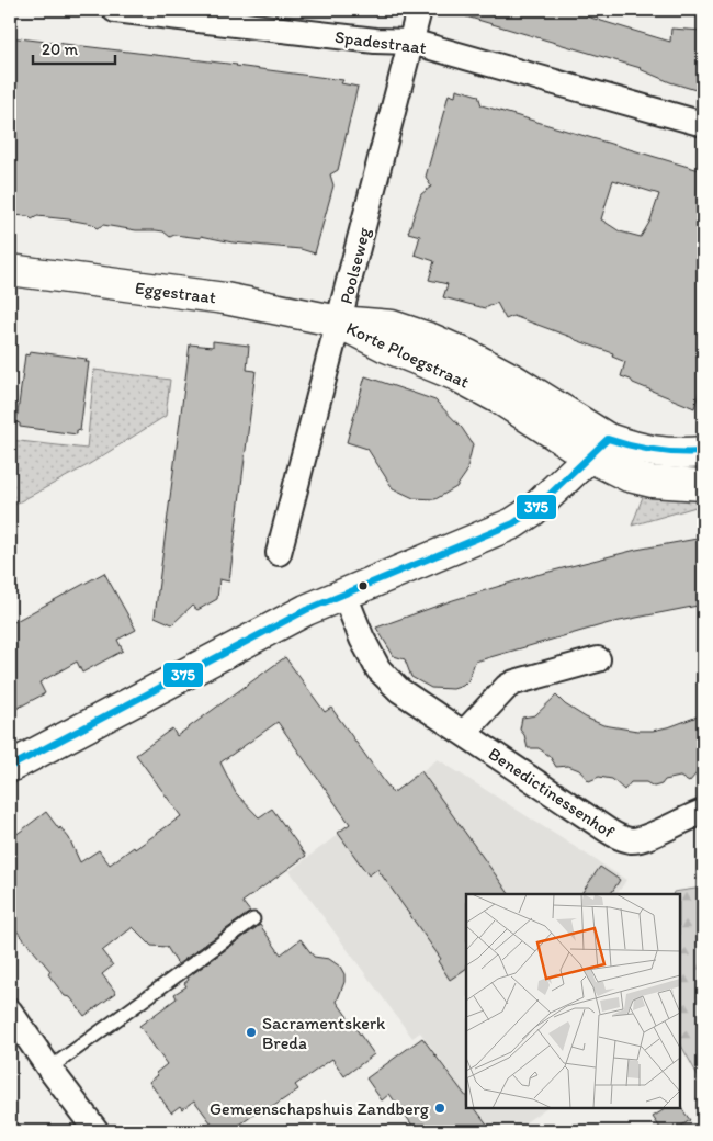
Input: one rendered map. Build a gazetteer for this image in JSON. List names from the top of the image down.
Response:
{
  "streets": {
    "street": [
      "Spadestraat",
      "Poolseweg",
      "Eggestraat",
      "Korte Ploegstraat",
      "Benedictinessenhof"
    ]
  },
  "crossings": [
    ["Spadestraat", "Poolseweg"],
    ["Poolseweg", "Eggestraat"],
    ["Poolseweg", "Korte Ploegstraat"],
    ["Eggestraat", "Korte Ploegstraat"]
  ],
  "places": ["Sacramentskerk Breda", "Gemeenschapshuis Zandberg"],
  "lines": ["transit line 375"],
  "scale_bar": "20 m"
}
